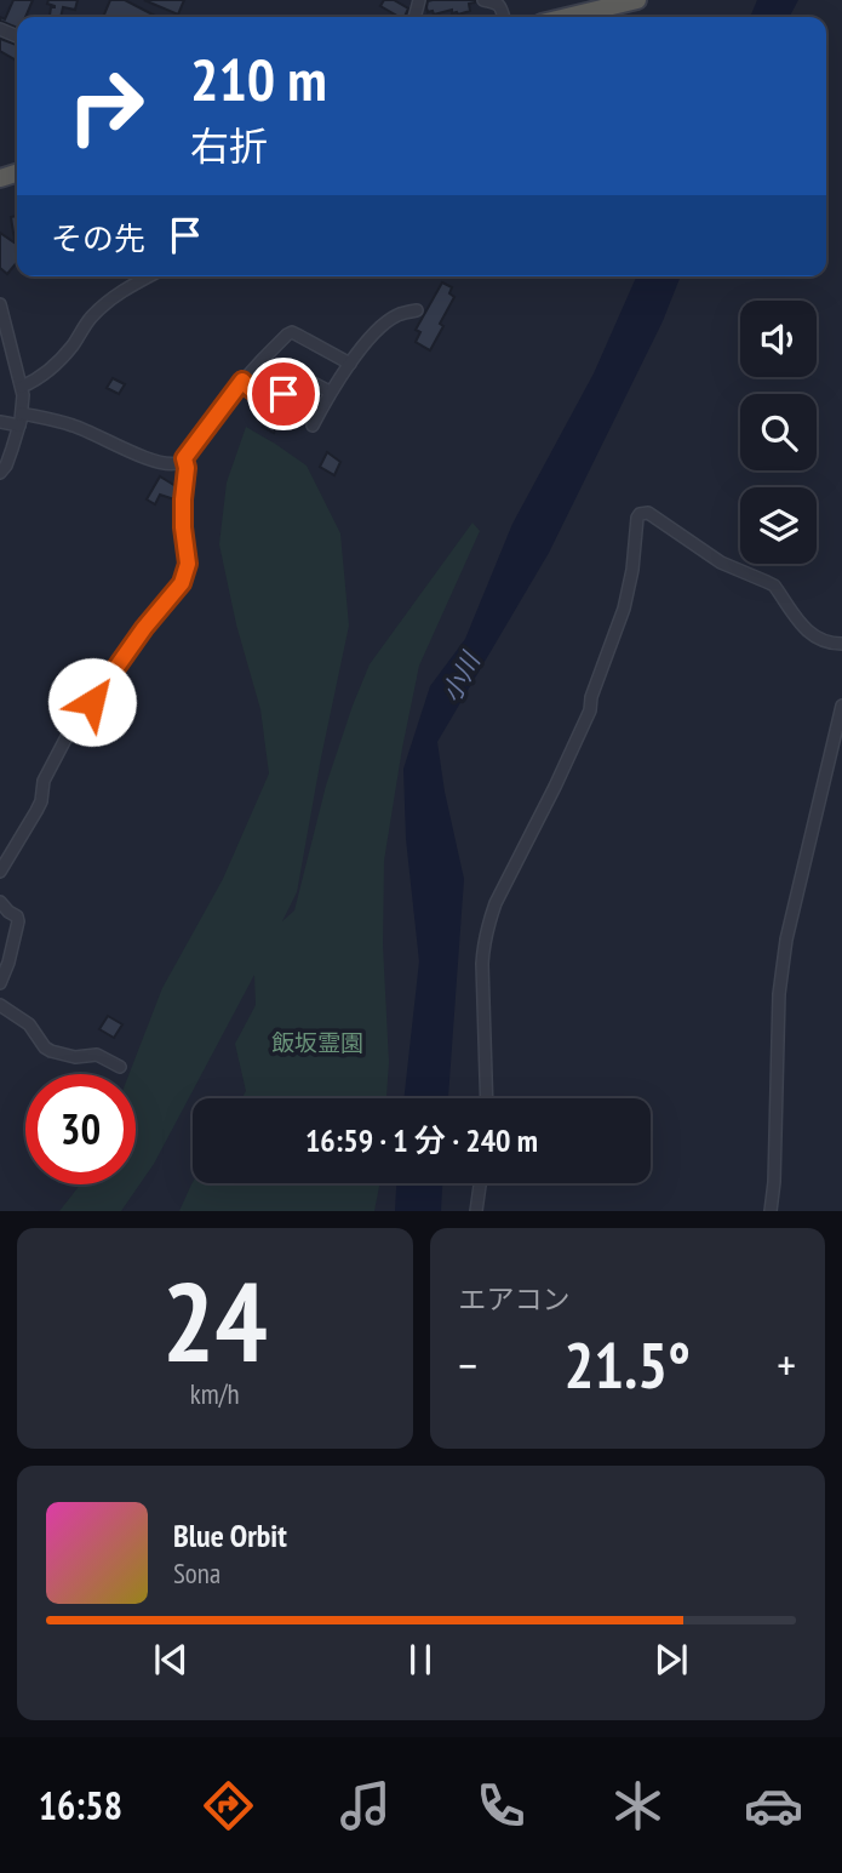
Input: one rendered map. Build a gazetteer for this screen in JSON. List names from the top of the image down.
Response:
{
  "water": ["小川"],
  "parks": ["飯坂霊園"],
  "page": {
    "turn": ["210 m", "右折"],
    "then": "その先",
    "limit": "30",
    "trip": "16:59 · 1 分 · 240 m",
    "tile": [
      ["24", "km/h"],
      "エアコン"
    ],
    "heat": ["−", "21.5°", "+"],
    "song": ["Blue Orbit", "Sona"],
    "tabs": "16:58"
  }
}
